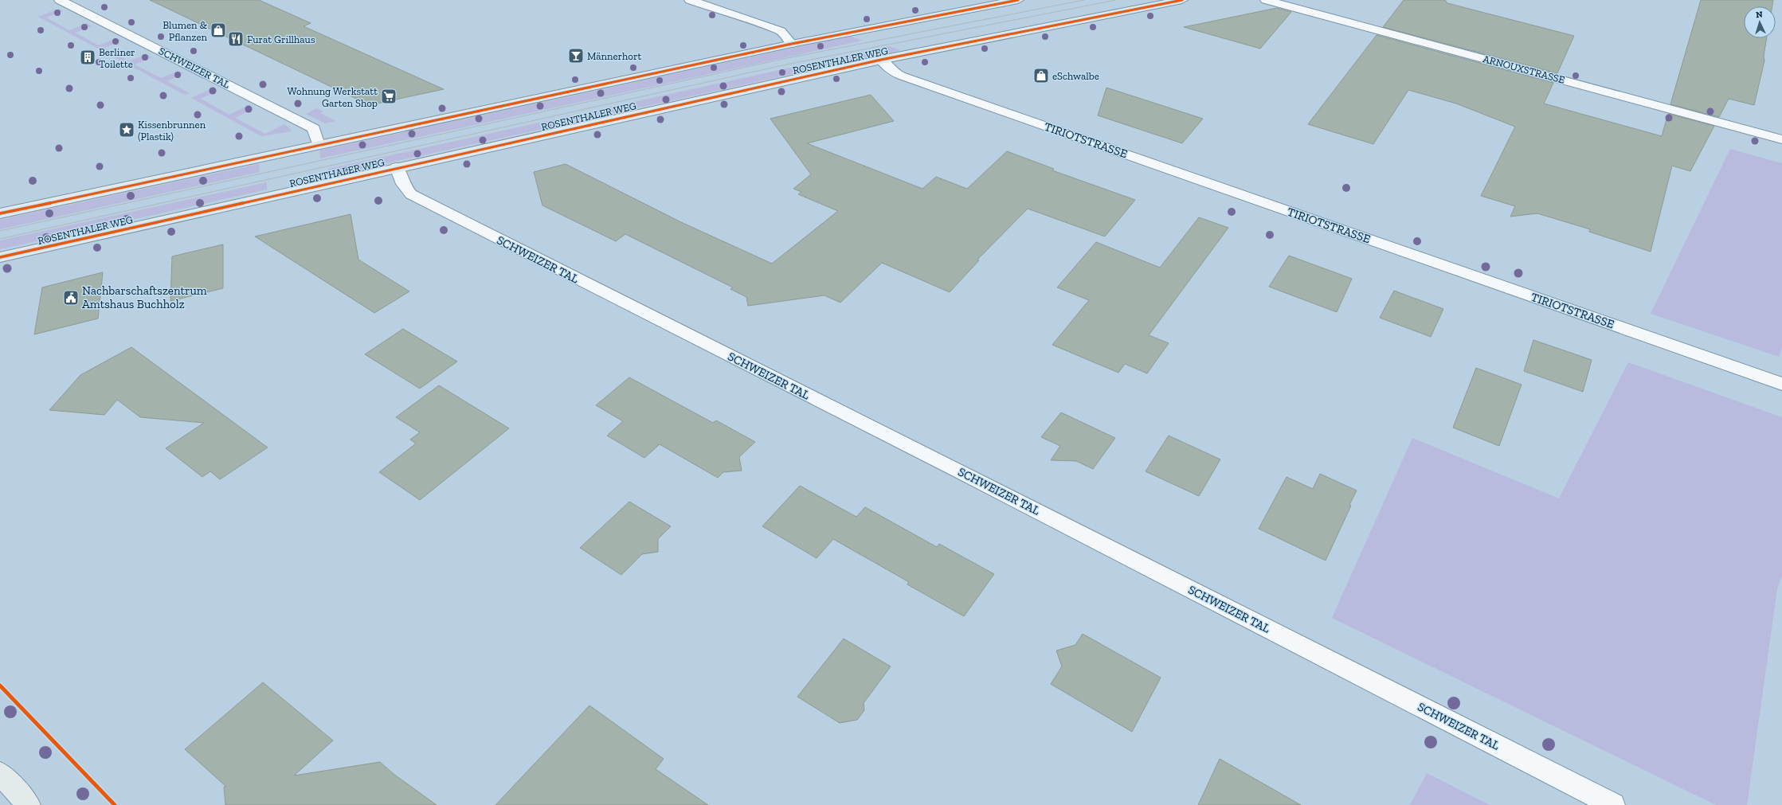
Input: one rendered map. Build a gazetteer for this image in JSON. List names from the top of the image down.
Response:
{
  "streets": {
    "main road": ["ROSENTHALER WEG"],
    "street": ["SCHWEIZER TAL", "ARNOUXSTRASSE", "TIRIOTSTRASSE"]
  },
  "crossings": [
    ["ROSENTHALER WEG", "SCHWEIZER TAL"],
    ["ROSENTHALER WEG", "TIRIOTSTRASSE"]
  ],
  "places": {
    "shop": ["Blumen & Pflanzen", "eSchwalbe"],
    "restaurant": ["Furat Grillhaus"],
    "bar": ["Männerhort"],
    "building": ["Berliner Toilette"],
    "supermarket": ["Wohnung Werkstatt Garten Shop"],
    "place": ["Kissenbrunnen (Plastik)"],
    "public building": ["Nachbarschaftszentrum Amtshaus Buchholz"]
  },
  "north": "top"
}
